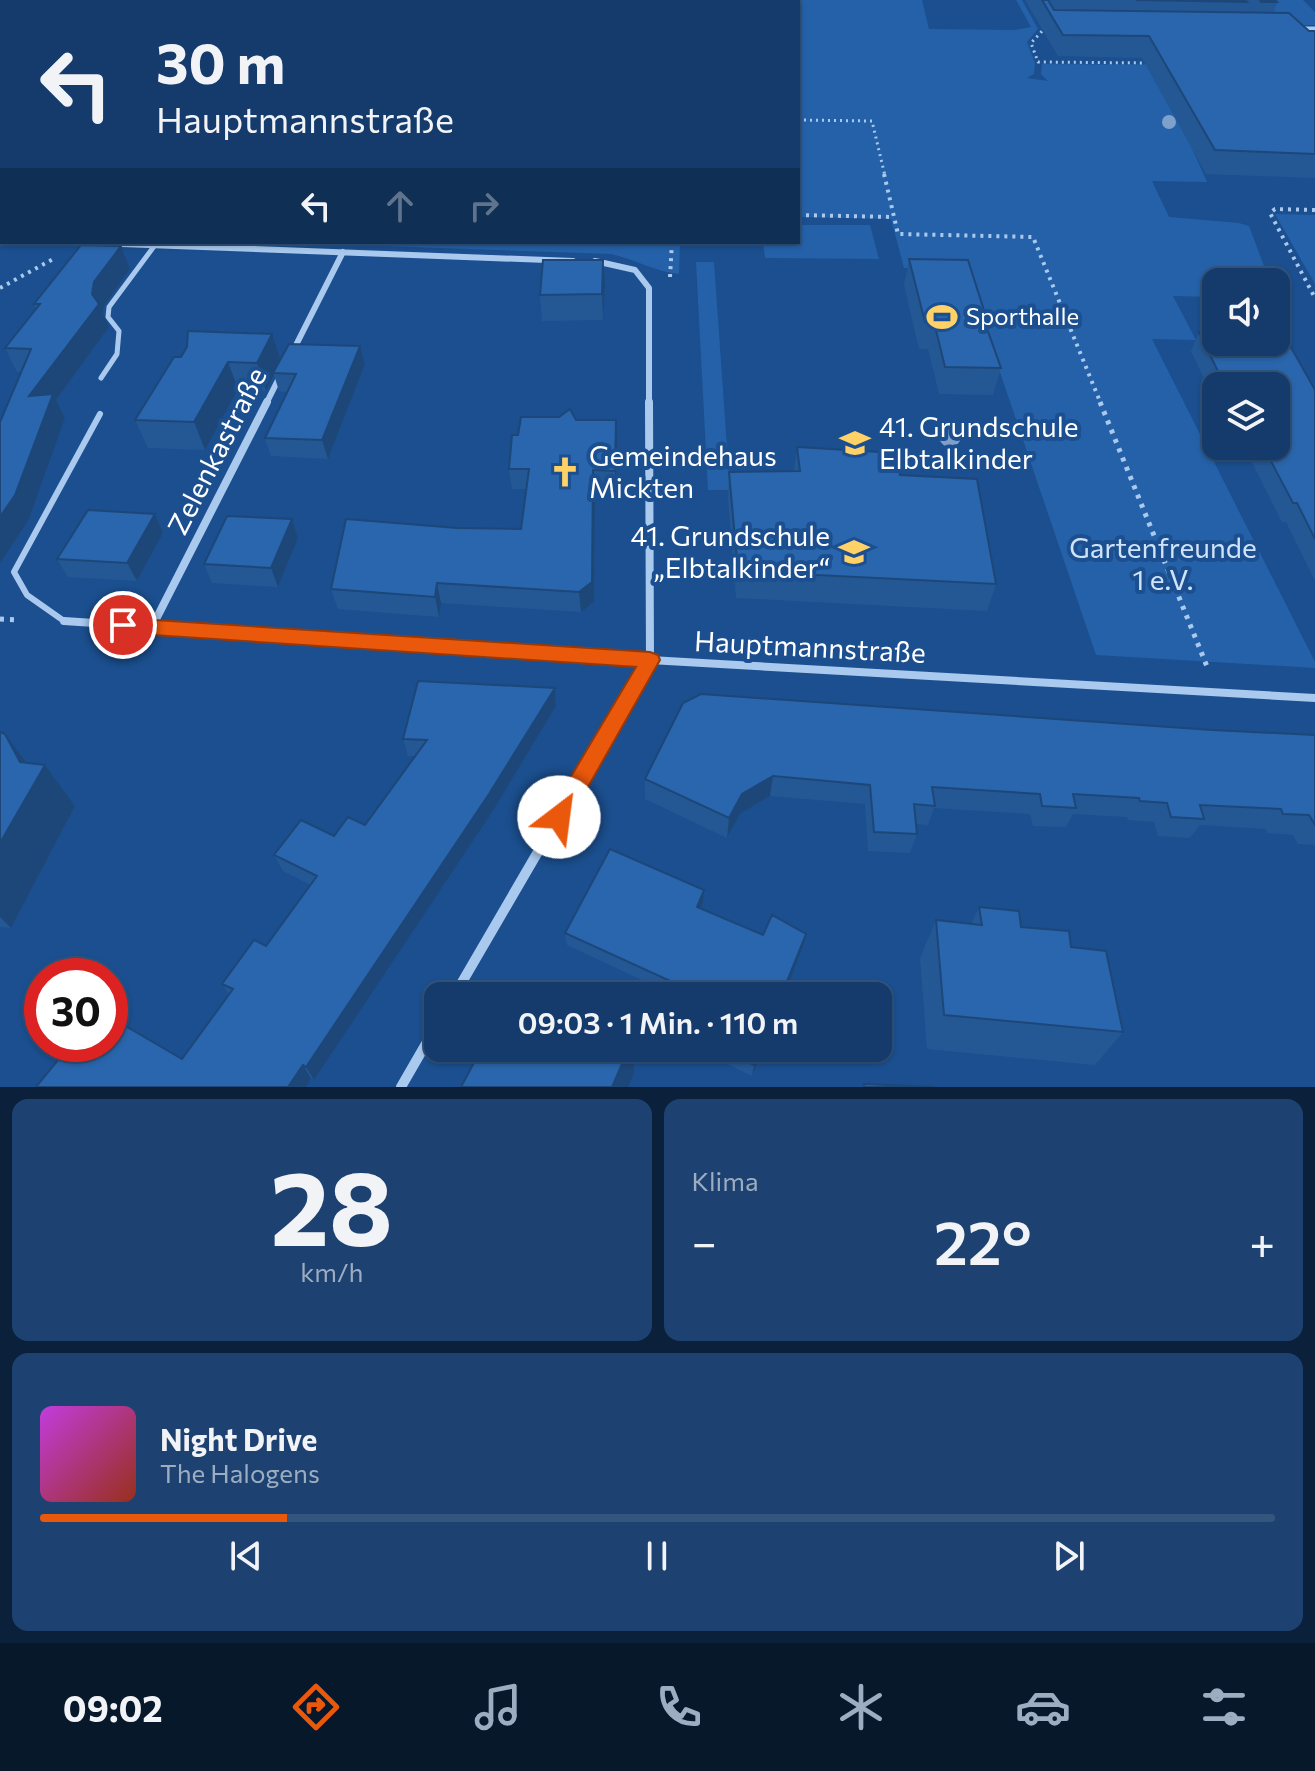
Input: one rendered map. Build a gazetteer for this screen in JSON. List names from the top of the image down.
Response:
{
  "streets": {
    "street": ["Zelenkastraße", "Hauptmannstraße"]
  },
  "crossings": [
    ["Zelenkastraße", "Hauptmannstraße"]
  ],
  "parks": ["Gartenfreunde 1 e.V."],
  "places": {
    "sports": ["Sporthalle"],
    "school or university": ["41. Grundschule Elbtalkinder", "41. Grundschule „Elbtalkinder“"],
    "church": ["Gemeindehaus Mickten"]
  },
  "page": {
    "turn": ["30 m", "Hauptmannstraße"],
    "limit": "30",
    "trip": "09:03 · 1 Min. · 110 m",
    "tile": [
      ["28", "km/h"],
      "Klima"
    ],
    "heat": ["−", "22°", "+"],
    "song": ["Night Drive", "The Halogens"],
    "tabs": "09:02"
  }
}
